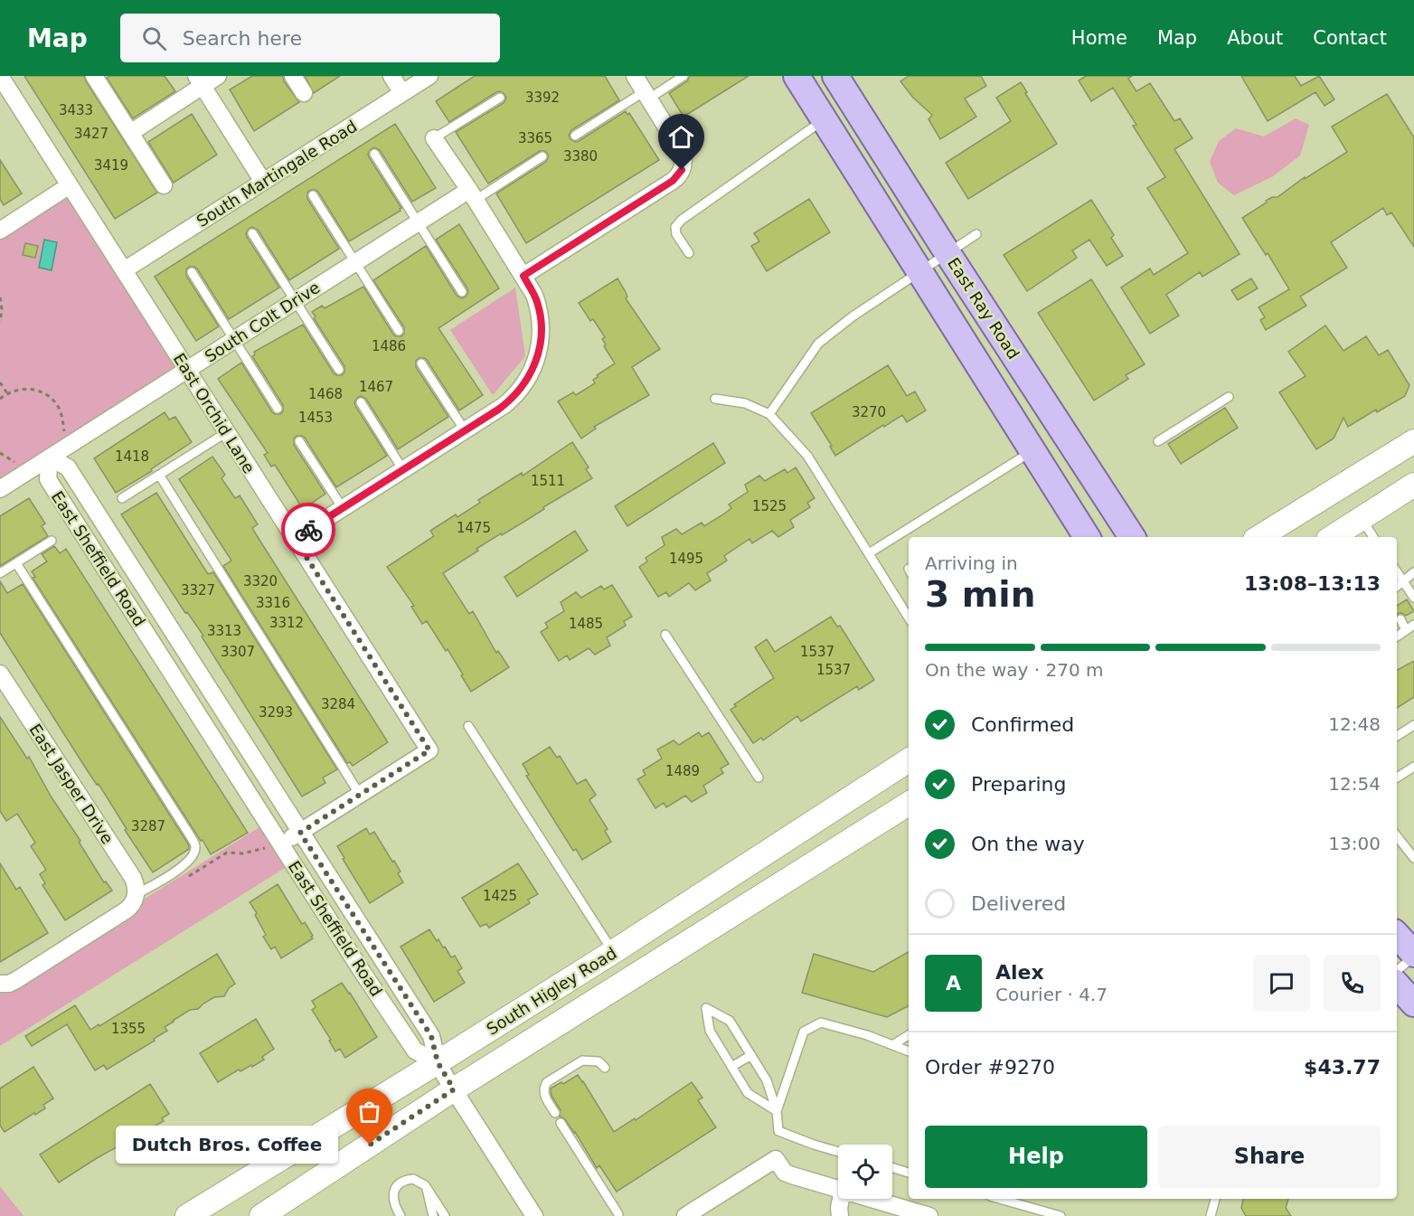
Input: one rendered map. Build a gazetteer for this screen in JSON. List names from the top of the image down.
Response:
{
  "streets": {
    "main road": ["East Ray Road", "South Higley Road"],
    "street": [
      "South Martingale Road",
      "South Colt Drive",
      "East Orchid Lane",
      "East Sheffield Road",
      "East Jasper Drive"
    ]
  },
  "crossings": [
    ["South Martingale Road", "East Orchid Lane"],
    ["South Colt Drive", "East Orchid Lane"],
    ["South Colt Drive", "East Sheffield Road"],
    ["East Sheffield Road", "South Higley Road"]
  ],
  "places": ["Dutch Bros. Coffee"],
  "house_numbers": [
    "3392",
    "3433",
    "3427",
    "3365",
    "3380",
    "3419",
    "1486",
    "1467",
    "1468",
    "3270",
    "1453",
    "1418",
    "1511",
    "1525",
    "1475",
    "1495",
    "3320",
    "3327",
    "3316",
    "3312",
    "1485",
    "3313",
    "3307",
    "1537",
    "1537",
    "3284",
    "3293",
    "1489",
    "3287",
    "1425",
    "1355"
  ],
  "page": {
    "header": "Map",
    "search": "Search here",
    "nav": [
      "Home",
      "Map",
      "About",
      "Contact"
    ],
    "heading": ["3 min", "Arriving in", "13:08–13:13"],
    "panel": [
      "Alex",
      "Courier · 4.7",
      "Order #9270",
      "$43.77"
    ],
    "bar": "On the way · 270 m",
    "list": [
      ["Confirmed", "12:48"],
      ["Preparing", "12:54"],
      ["On the way", "13:00"],
      "Delivered"
    ],
    "round": "A",
    "buttons": ["Help", "Share"],
    "bubble": "Dutch Bros. Coffee"
  }
}
